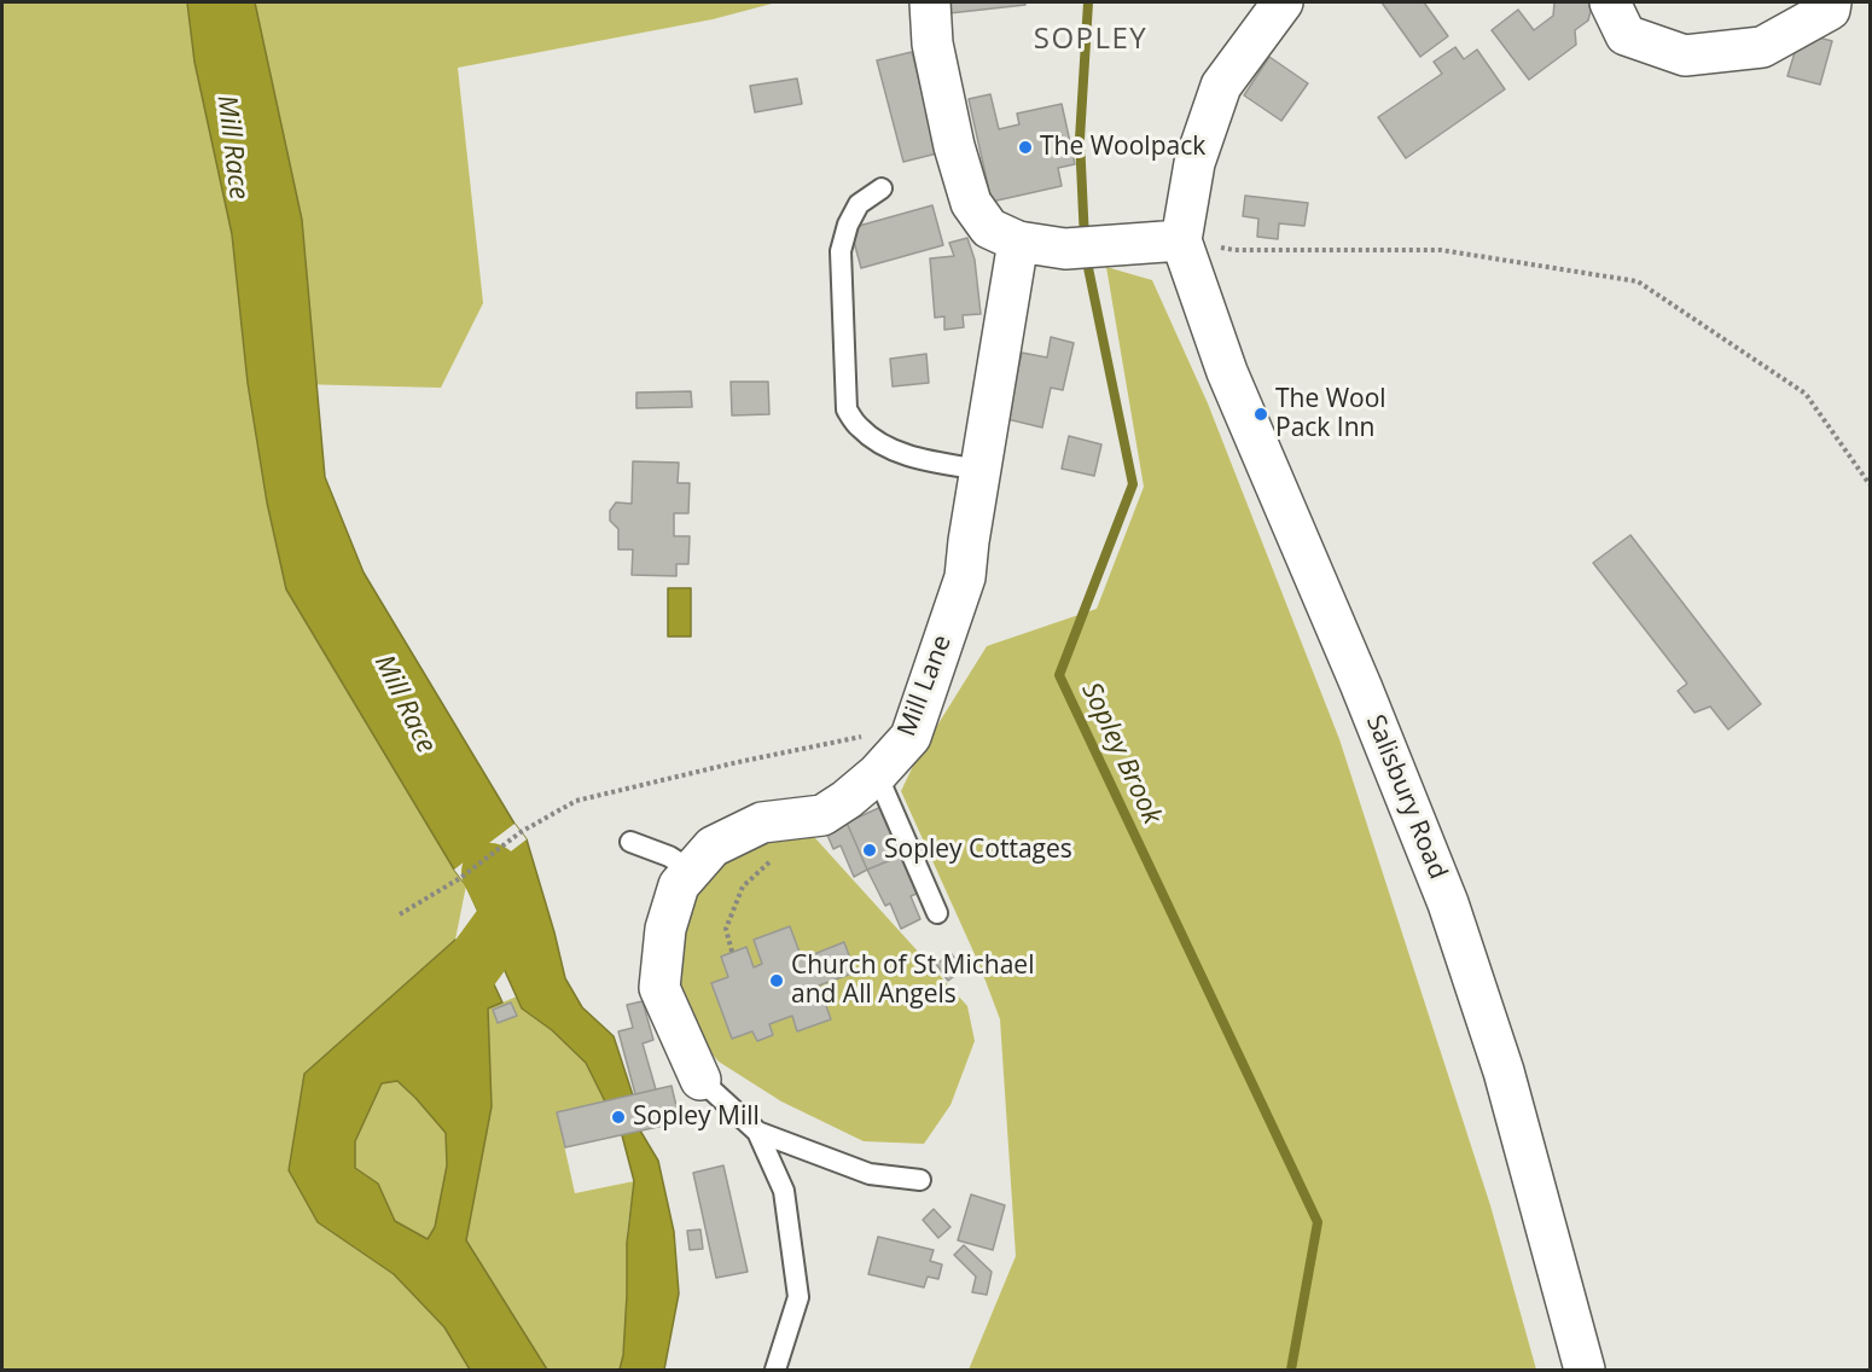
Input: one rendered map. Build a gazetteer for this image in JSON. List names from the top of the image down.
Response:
{
  "streets": {
    "main road": ["Mill Lane", "Salisbury Road"]
  },
  "districts": ["SOPLEY"],
  "water": ["Mill Race", "Sopley Brook"],
  "places": [
    "The Woolpack",
    "The Wool Pack Inn",
    "Sopley Cottages",
    "Church of St Michael and All Angels",
    "Sopley Mill"
  ]
}
